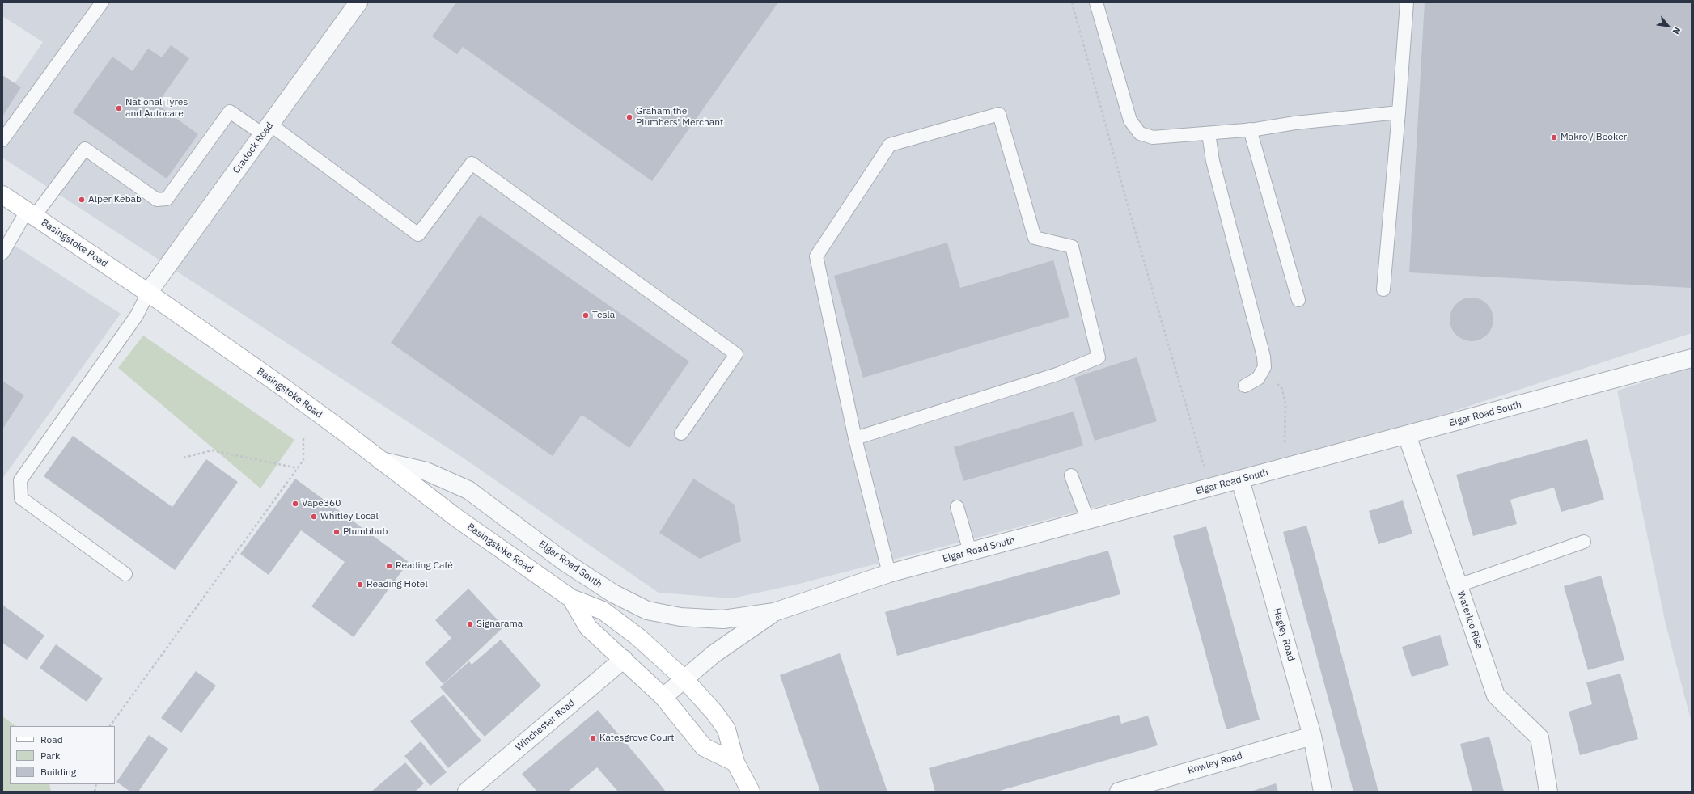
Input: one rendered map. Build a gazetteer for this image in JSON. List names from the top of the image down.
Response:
{
  "streets": {
    "main road": ["Basingstoke Road"],
    "street": [
      "Cradock Road",
      "Elgar Road South",
      "Waterloo Rise",
      "Hagley Road",
      "Winchester Road",
      "Rowley Road"
    ]
  },
  "crossings": [
    ["Cradock Road", "Basingstoke Road"],
    ["Basingstoke Road", "Elgar Road South"],
    ["Basingstoke Road", "Winchester Road"],
    ["Elgar Road South", "Waterloo Rise"],
    ["Elgar Road South", "Hagley Road"],
    ["Hagley Road", "Rowley Road"]
  ],
  "places": [
    "National Tyres and Autocare",
    "Graham the Plumbers' Merchant",
    "Makro / Booker",
    "Alper Kebab",
    "Tesla",
    "Vape360",
    "Whitley Local",
    "Plumbhub",
    "Reading Café",
    "Reading Hotel",
    "Signarama",
    "Katesgrove Court"
  ],
  "legend": ["Road", "Park", "Building"],
  "north": "bottom right"
}
